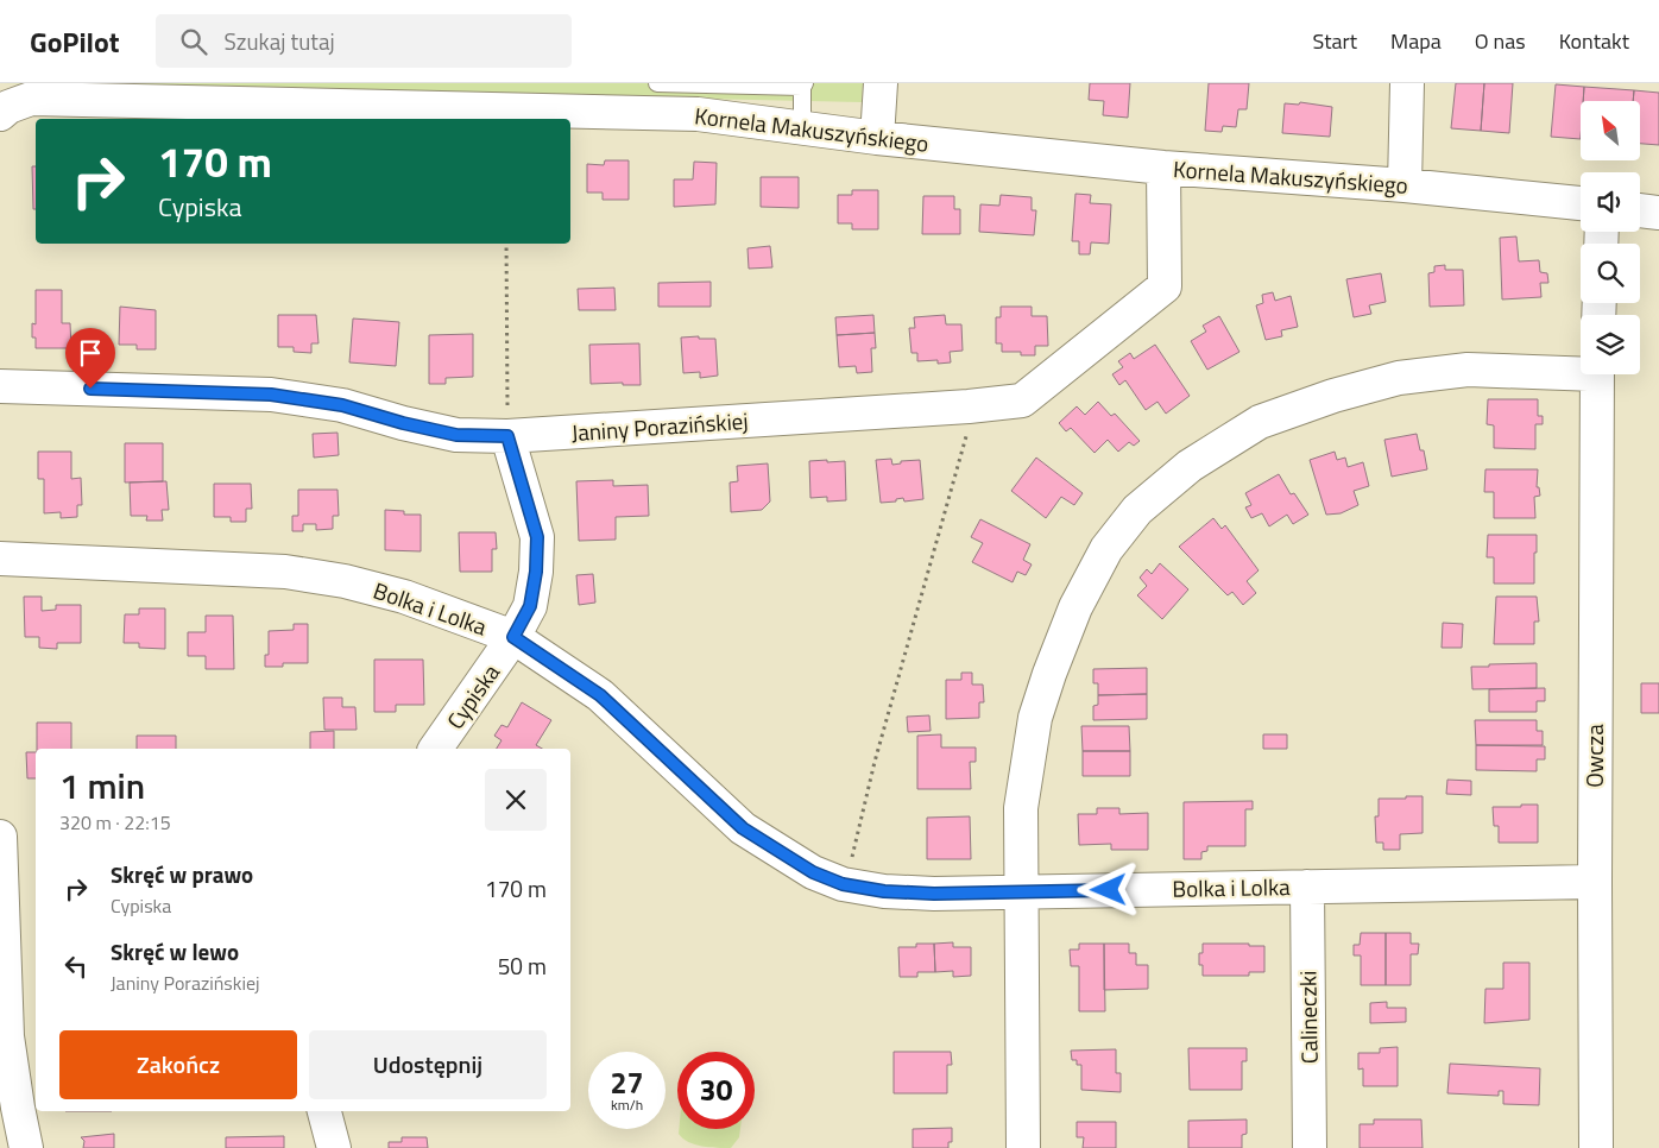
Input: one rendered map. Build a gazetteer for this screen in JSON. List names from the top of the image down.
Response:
{
  "streets": {
    "street": [
      "Kornela Makuszyńskiego",
      "Janiny Porazińskiej",
      "Bolka i Lolka",
      "Cypiska",
      "Owcza",
      "Calineczki"
    ]
  },
  "crossings": [
    ["Kornela Makuszyńskiego", "Janiny Porazińskiej"],
    ["Janiny Porazińskiej", "Cypiska"],
    ["Bolka i Lolka", "Cypiska"],
    ["Bolka i Lolka", "Owcza"],
    ["Bolka i Lolka", "Calineczki"]
  ],
  "north": "top left",
  "page": {
    "header": "GoPilot",
    "search": "Szukaj tutaj",
    "nav": [
      "Start",
      "Mapa",
      "O nas",
      "Kontakt"
    ],
    "turn": ["170 m", "Cypiska"],
    "heading": ["1 min", "320 m · 22:15"],
    "list": [
      {
        "name": "Skręć w prawo",
        "note": "Cypiska",
        "value": "170 m"
      },
      {
        "name": "Skręć w lewo",
        "note": "Janiny Porazińskiej",
        "value": "50 m"
      }
    ],
    "buttons": ["Zakończ", "Udostępnij"],
    "speed": "27 km/h",
    "limit": "30"
  }
}
